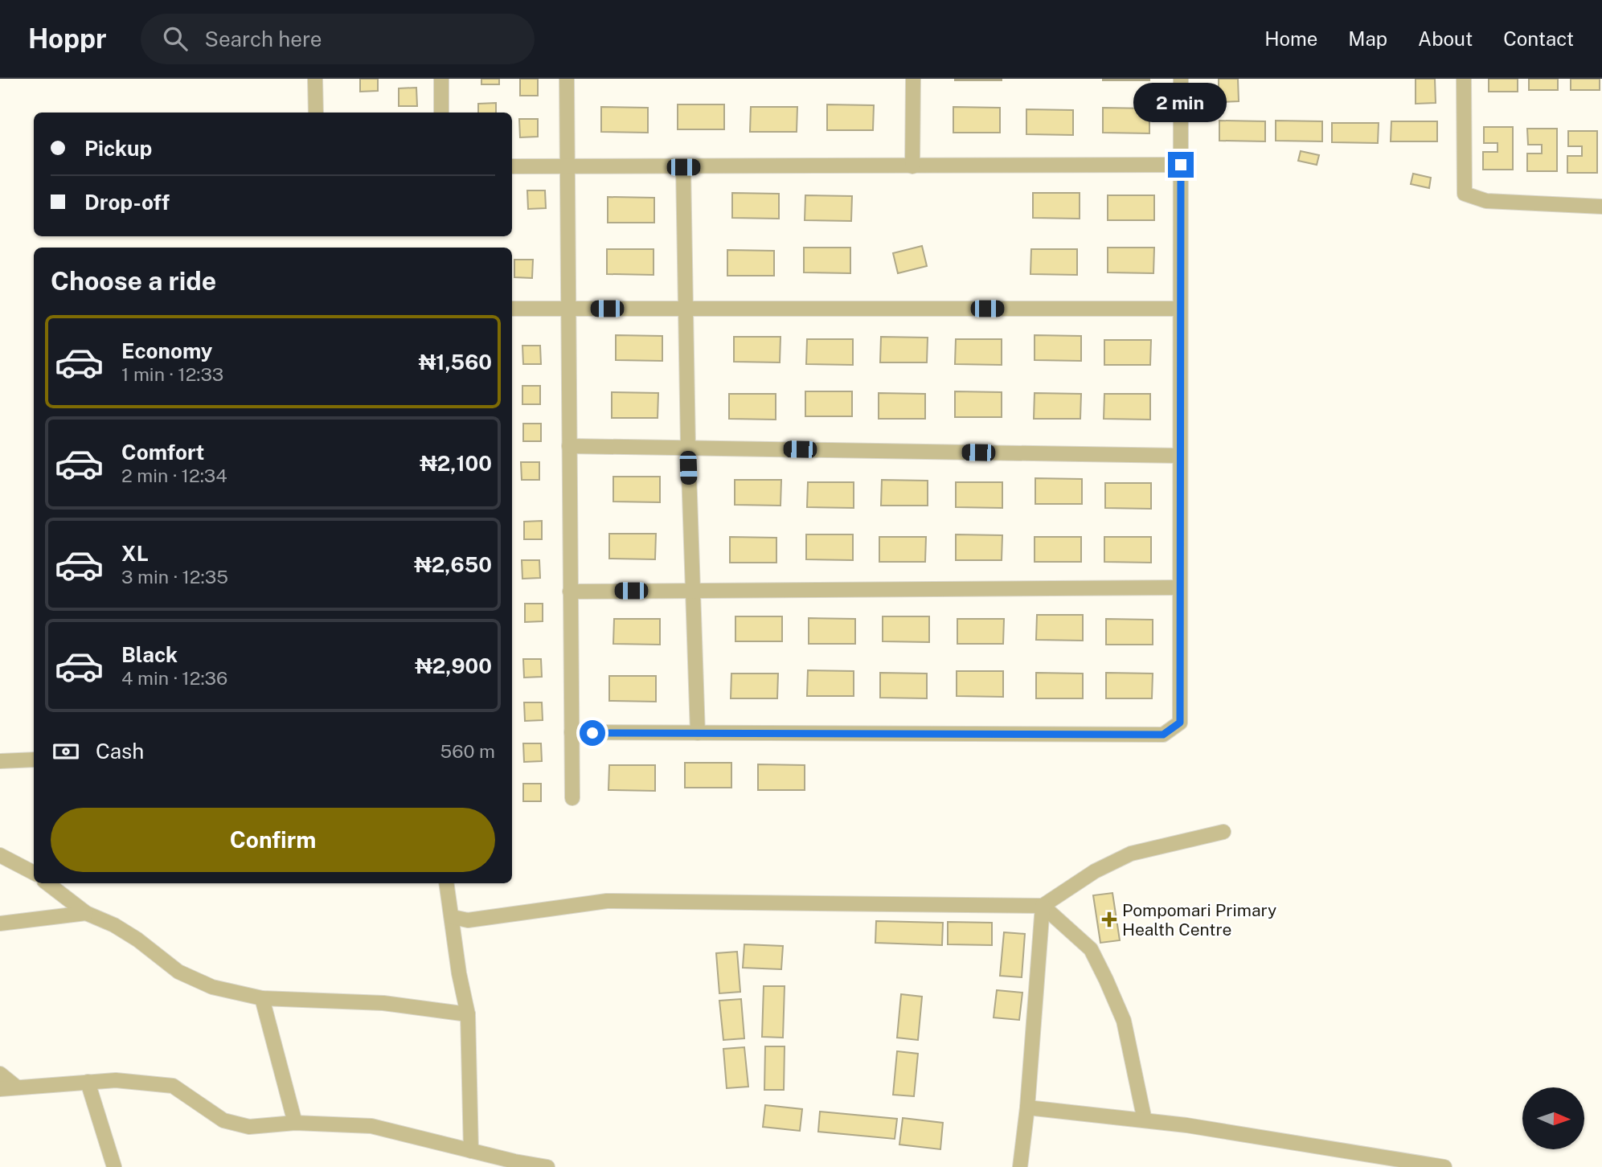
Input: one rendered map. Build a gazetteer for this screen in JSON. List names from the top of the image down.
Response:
{
  "places": {
    "health": ["Pompomari Primary Health Centre"]
  },
  "north": "right",
  "page": {
    "header": "Hoppr",
    "search": "Search here",
    "nav": [
      "Home",
      "Map",
      "About",
      "Contact"
    ],
    "bubble": "2 min",
    "banner": ["Pickup", "Drop-off"],
    "heading": "Choose a ride",
    "list": [
      {
        "name": "Economy",
        "note": "1 min · 12:33",
        "value": "₦1,560"
      },
      {
        "name": "Comfort",
        "note": "2 min · 12:34",
        "value": "₦2,100"
      },
      {
        "name": "XL",
        "note": "3 min · 12:35",
        "value": "₦2,650"
      },
      {
        "name": "Black",
        "note": "4 min · 12:36",
        "value": "₦2,900"
      }
    ],
    "pay": ["Cash", "560 m"],
    "buttons": "Confirm"
  }
}
